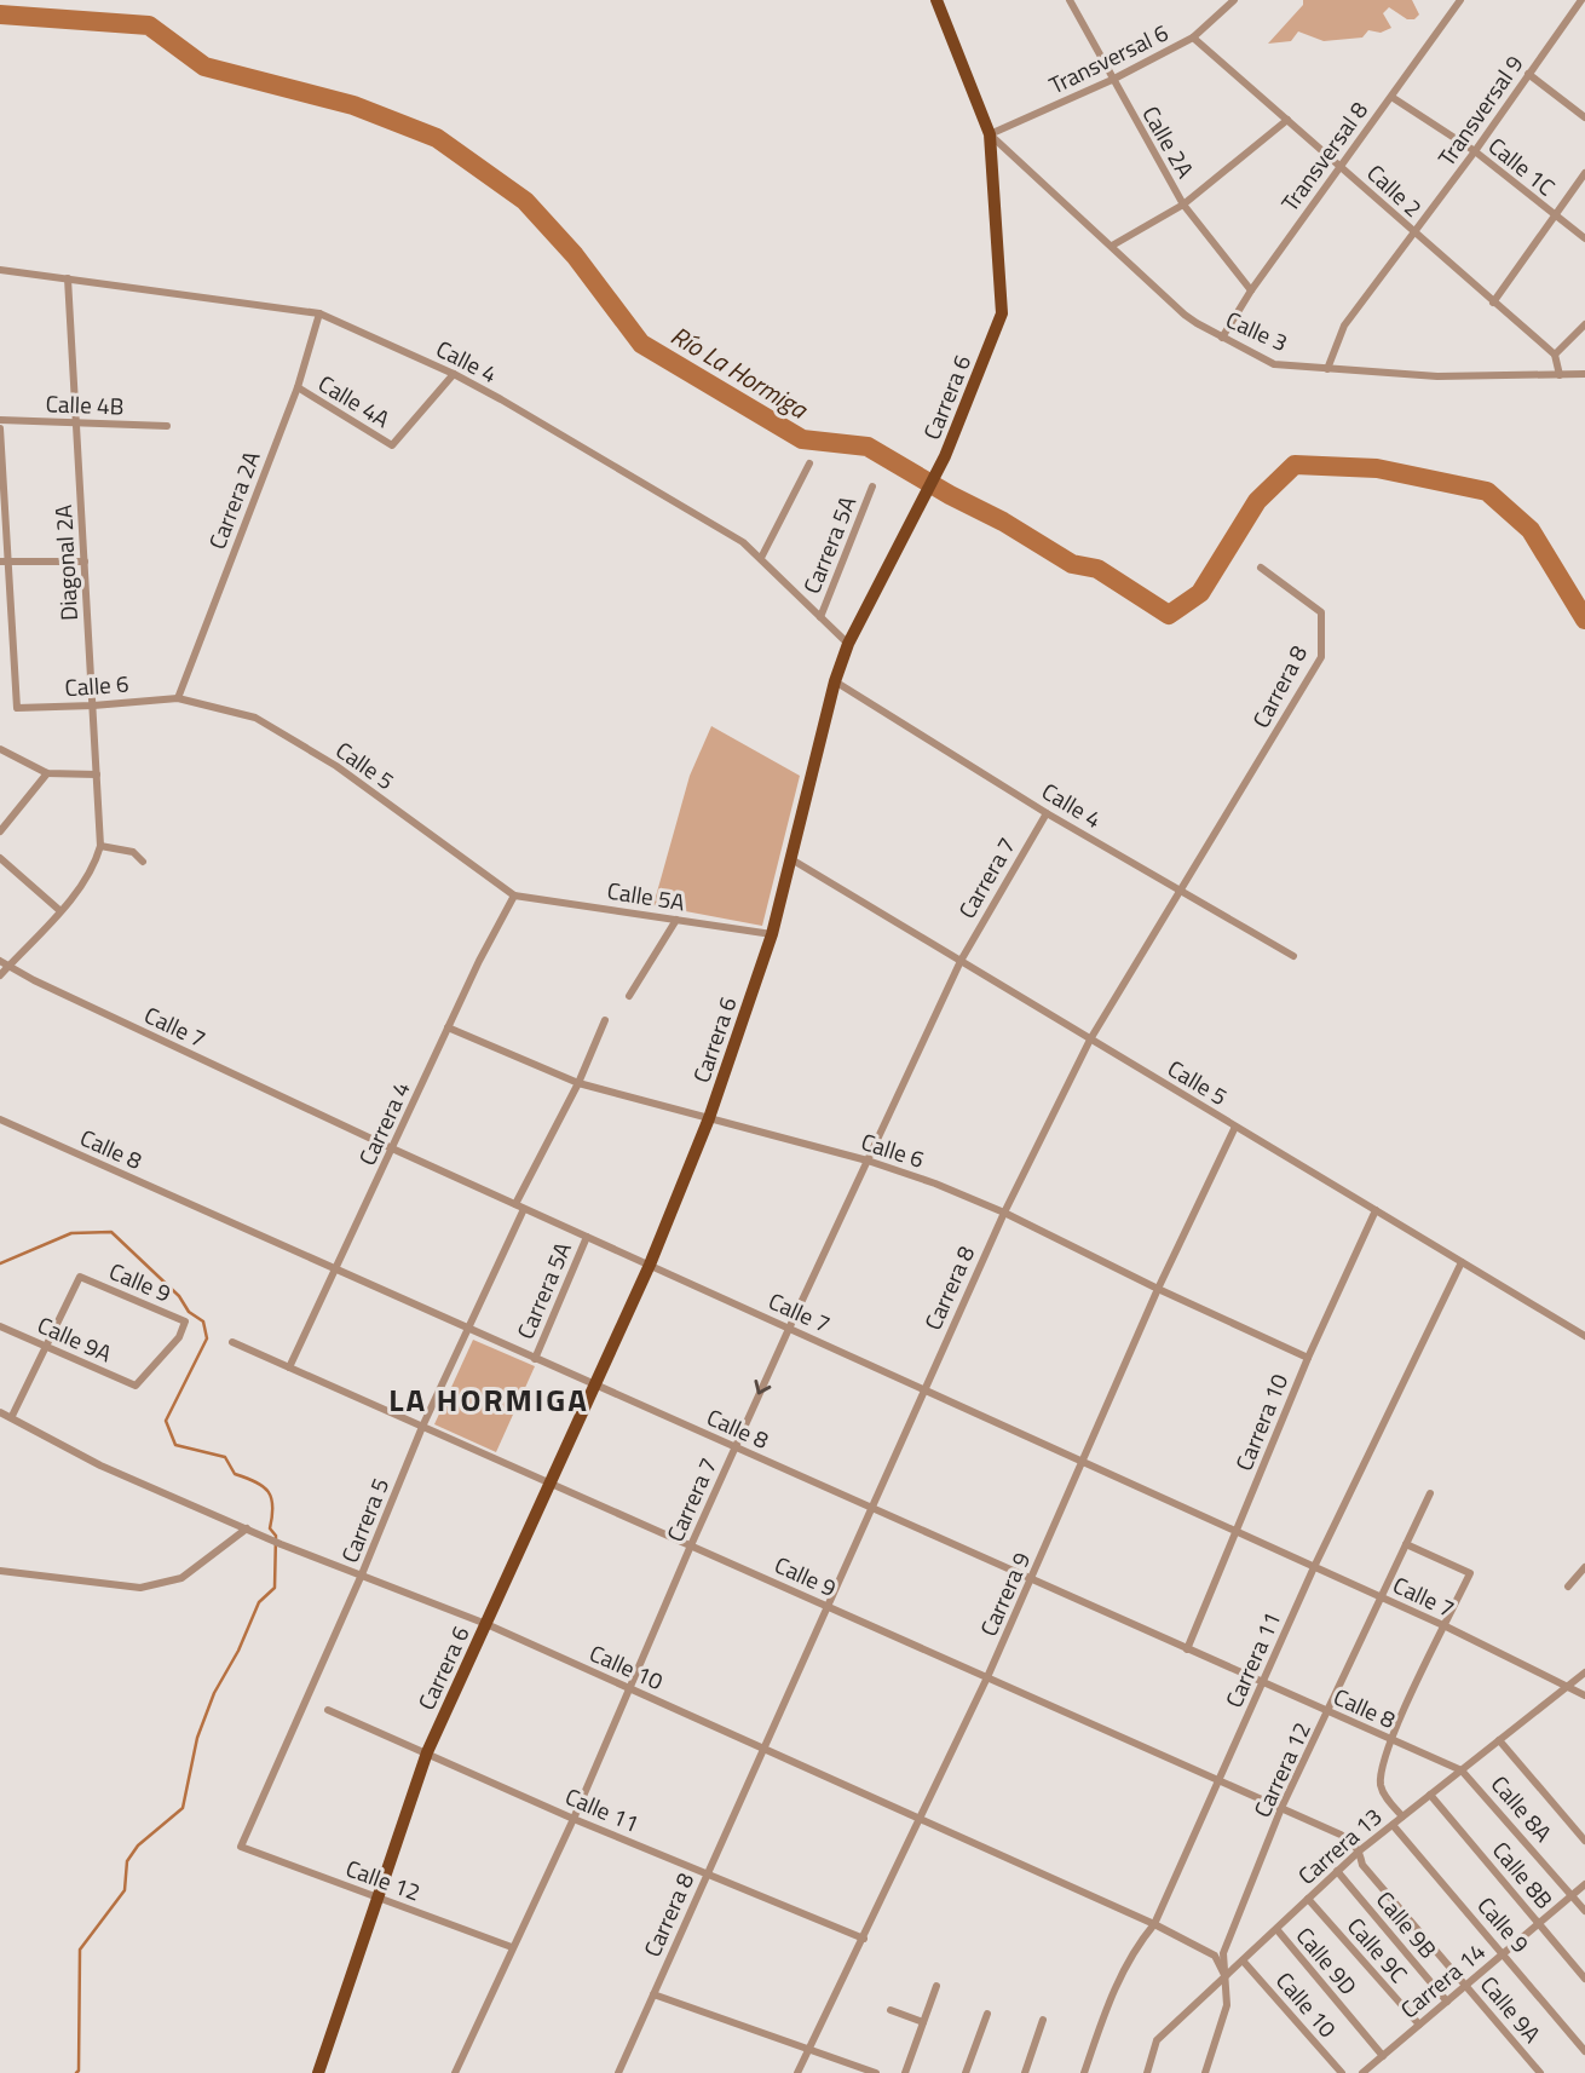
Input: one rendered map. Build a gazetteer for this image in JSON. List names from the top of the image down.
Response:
{
  "streets": {
    "main road": ["Carrera 6"],
    "street": [
      "Transversal 6",
      "Transversal 9",
      "Calle 2A",
      "Transversal 8",
      "Calle 1C",
      "Calle 2",
      "Calle 3",
      "Calle 4",
      "Calle 4A",
      "Calle 4B",
      "Carrera 2A",
      "Carrera 5A",
      "Diagonal 2A",
      "Calle 6",
      "Carrera 8",
      "Calle 5",
      "Carrera 7",
      "Calle 5A",
      "Calle 7",
      "Carrera 4",
      "Calle 8",
      "Calle 9",
      "Calle 9A",
      "Carrera 10",
      "Carrera 5",
      "Carrera 9",
      "Carrera 11",
      "Calle 10",
      "Carrera 12",
      "Calle 8A",
      "Calle 11",
      "Carrera 13",
      "Calle 8B",
      "Calle 12",
      "Calle 9B",
      "Calle 9C",
      "Calle 9D",
      "Carrera 14"
    ]
  },
  "crossings": [
    ["Transversal 6", "Calle 2A"],
    ["Transversal 6", "Calle 2"],
    ["Transversal 6", "Calle 3"],
    ["Transversal 6", "Carrera 6"],
    ["Transversal 9", "Calle 1C"],
    ["Transversal 9", "Calle 2"],
    ["Transversal 9", "Calle 3"],
    ["Calle 2A", "Transversal 8"],
    ["Transversal 8", "Calle 1C"],
    ["Transversal 8", "Calle 2"],
    ["Transversal 8", "Calle 3"],
    ["Calle 3", "Carrera 6"],
    ["Calle 4", "Carrera 6"],
    ["Calle 4", "Calle 4A"],
    ["Calle 4", "Carrera 2A"],
    ["Calle 4", "Carrera 5A"],
    ["Calle 4", "Diagonal 2A"],
    ["Calle 4", "Carrera 8"],
    ["Calle 4", "Carrera 7"],
    ["Carrera 6", "Calle 6"],
    ["Carrera 6", "Calle 5"],
    ["Carrera 6", "Calle 5A"],
    ["Carrera 6", "Calle 7"],
    ["Carrera 6", "Calle 8"],
    ["Carrera 6", "Calle 9"],
    ["Carrera 6", "Calle 10"],
    ["Carrera 6", "Calle 11"],
    ["Carrera 6", "Calle 12"],
    ["Calle 4A", "Carrera 2A"],
    ["Calle 4B", "Diagonal 2A"],
    ["Carrera 2A", "Calle 6"],
    ["Carrera 2A", "Calle 5"],
    ["Carrera 5A", "Calle 7"],
    ["Carrera 5A", "Calle 8"],
    ["Diagonal 2A", "Calle 6"],
    ["Calle 6", "Carrera 8"],
    ["Calle 6", "Calle 5"],
    ["Calle 6", "Carrera 7"],
    ["Calle 6", "Carrera 4"],
    ["Calle 6", "Carrera 10"],
    ["Calle 6", "Carrera 5"],
    ["Calle 6", "Carrera 9"],
    ["Carrera 8", "Calle 5"],
    ["Carrera 8", "Calle 7"],
    ["Carrera 8", "Calle 8"],
    ["Carrera 8", "Calle 9"],
    ["Carrera 8", "Calle 10"],
    ["Carrera 8", "Calle 11"],
    ["Calle 5", "Carrera 7"],
    ["Calle 5", "Calle 5A"],
    ["Calle 5", "Carrera 4"],
    ["Calle 5", "Carrera 10"],
    ["Calle 5", "Carrera 9"],
    ["Calle 5", "Carrera 11"],
    ["Carrera 7", "Calle 7"],
    ["Carrera 7", "Calle 8"],
    ["Carrera 7", "Calle 9"],
    ["Carrera 7", "Calle 10"],
    ["Carrera 7", "Calle 11"],
    ["Carrera 7", "Calle 12"],
    ["Calle 5A", "Carrera 4"],
    ["Calle 7", "Carrera 4"],
    ["Calle 7", "Carrera 10"],
    ["Calle 7", "Carrera 5"],
    ["Calle 7", "Carrera 9"],
    ["Calle 7", "Carrera 11"],
    ["Calle 7", "Carrera 12"],
    ["Calle 7", "Carrera 13"],
    ["Carrera 4", "Calle 8"],
    ["Carrera 4", "Calle 9"],
    ["Calle 8", "Carrera 10"],
    ["Calle 8", "Carrera 5"],
    ["Calle 8", "Carrera 9"],
    ["Calle 8", "Carrera 11"],
    ["Calle 8", "Carrera 12"],
    ["Calle 8", "Calle 8A"],
    ["Calle 8", "Carrera 13"],
    ["Calle 9", "Calle 9A"],
    ["Calle 9", "Carrera 5"],
    ["Calle 9", "Carrera 9"],
    ["Calle 9", "Carrera 11"],
    ["Calle 9", "Carrera 12"],
    ["Calle 9", "Carrera 13"],
    ["Calle 9", "Carrera 14"],
    ["Calle 9A", "Carrera 13"],
    ["Calle 9A", "Carrera 14"],
    ["Carrera 5", "Calle 10"],
    ["Carrera 5", "Calle 12"],
    ["Carrera 9", "Calle 10"],
    ["Carrera 9", "Calle 11"],
    ["Carrera 11", "Calle 10"],
    ["Calle 10", "Carrera 12"],
    ["Calle 10", "Carrera 13"],
    ["Carrera 12", "Carrera 13"],
    ["Calle 8A", "Carrera 13"],
    ["Calle 8A", "Carrera 14"],
    ["Carrera 13", "Calle 8B"],
    ["Carrera 13", "Calle 9B"],
    ["Carrera 13", "Calle 9C"],
    ["Carrera 13", "Calle 9D"],
    ["Calle 8B", "Carrera 14"],
    ["Calle 9B", "Carrera 14"],
    ["Calle 9C", "Carrera 14"],
    ["Calle 9D", "Carrera 14"]
  ],
  "districts": ["LA HORMIGA"],
  "water": ["Río La Hormiga"]
}
